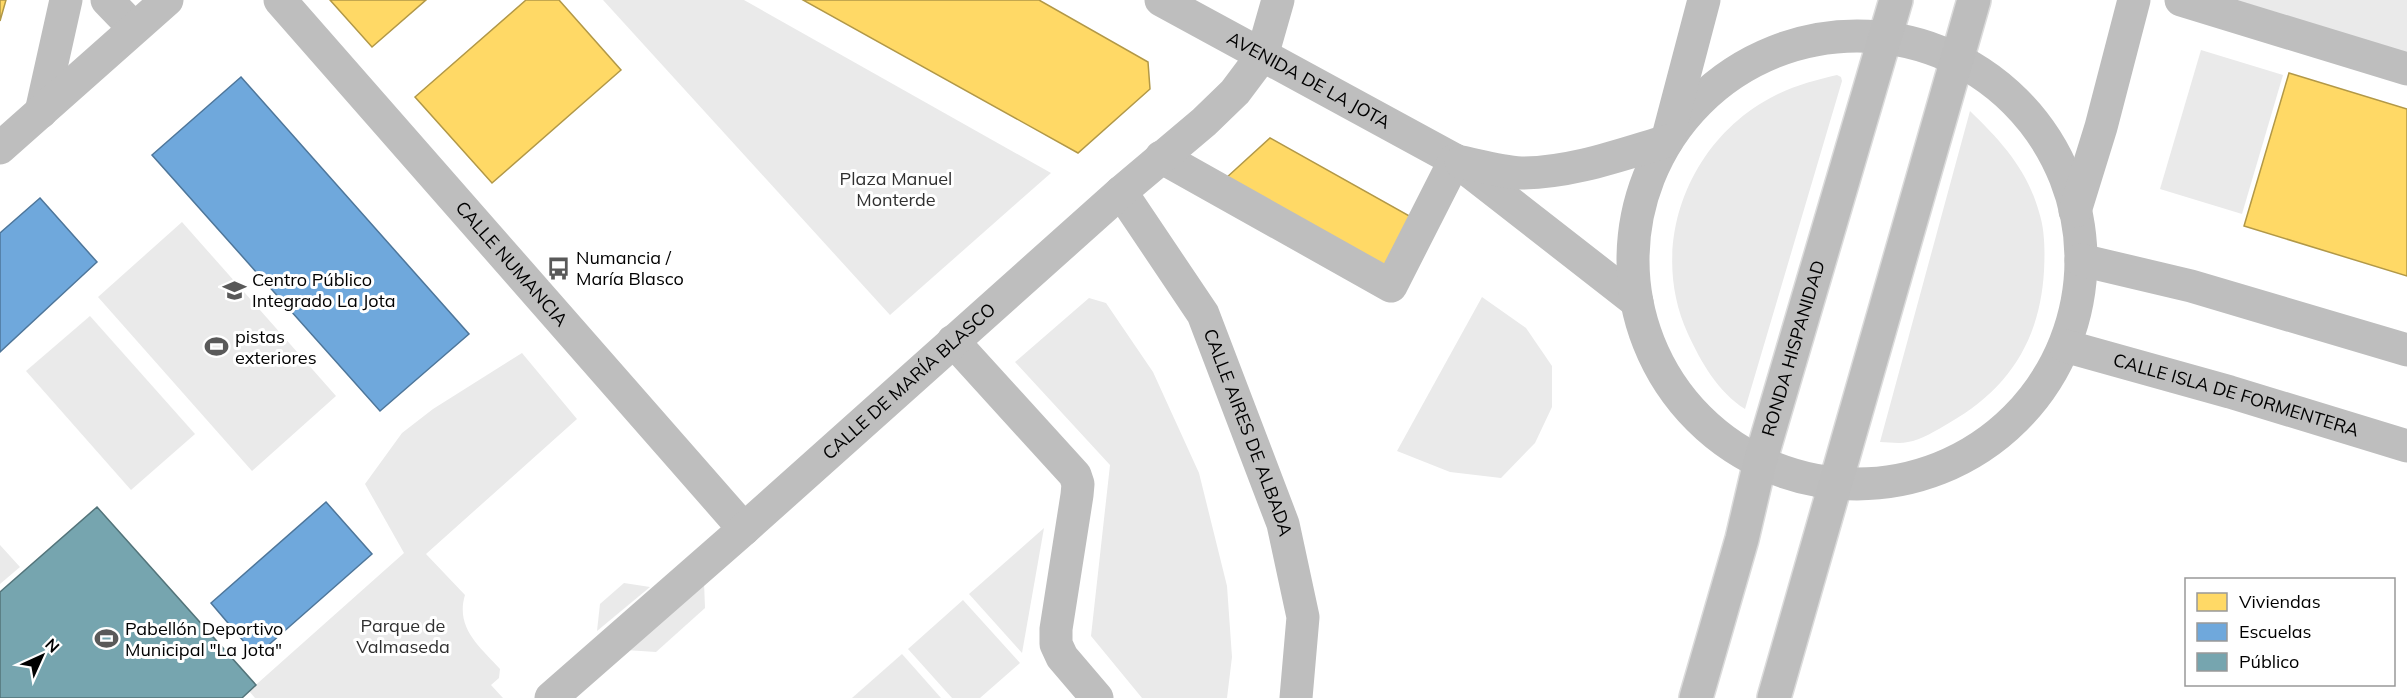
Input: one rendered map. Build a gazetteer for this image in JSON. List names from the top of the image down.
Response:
{
  "streets": {
    "highway": ["RONDA HISPANIDAD"],
    "street": [
      "AVENIDA DE LA JOTA",
      "CALLE NUMANCIA",
      "CALLE DE MARÍA BLASCO",
      "CALLE ISLA DE FORMENTERA",
      "CALLE AIRES DE ALBADA"
    ]
  },
  "crossings": [
    ["AVENIDA DE LA JOTA", "CALLE DE MARÍA BLASCO"],
    ["CALLE NUMANCIA", "CALLE DE MARÍA BLASCO"],
    ["CALLE DE MARÍA BLASCO", "CALLE AIRES DE ALBADA"]
  ],
  "parks": ["Plaza Manuel Monterde", "Parque de Valmaseda"],
  "places": {
    "bus stop": ["Numancia / María Blasco"],
    "school or university": ["Centro Público Integrado La Jota"],
    "sports": ["pistas exteriores", "Pabellón Deportivo Municipal \"La Jota\""]
  },
  "legend": ["Viviendas", "Escuelas", "Público"],
  "north": "top right"
}
